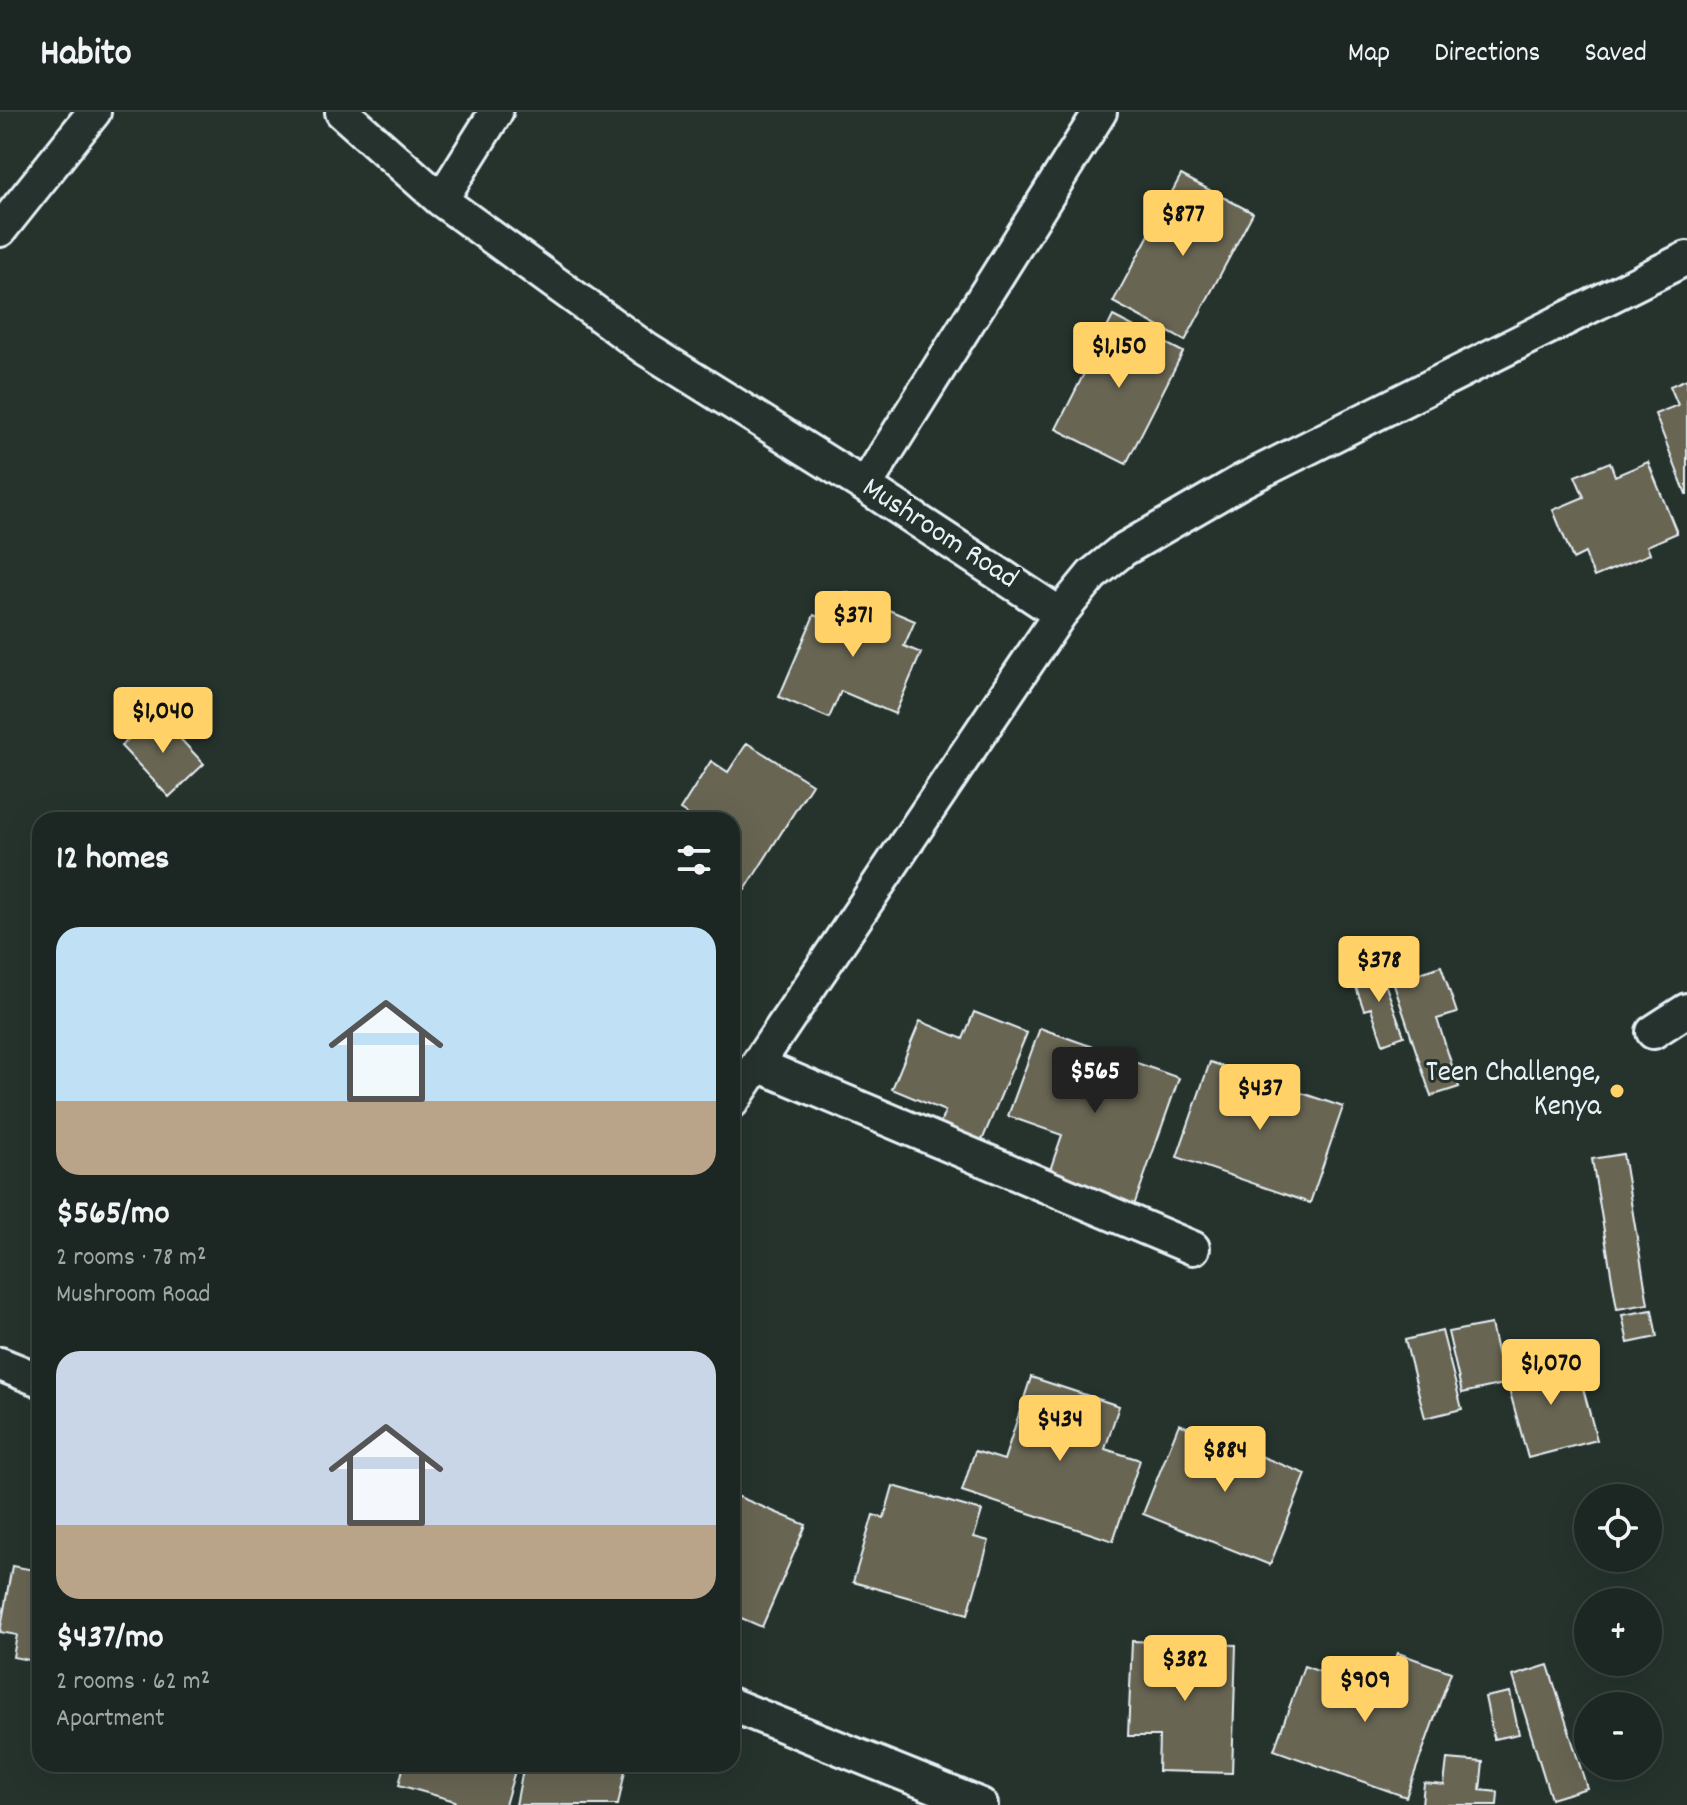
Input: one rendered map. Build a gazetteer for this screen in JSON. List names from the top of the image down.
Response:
{
  "streets": {
    "street": ["Mushroom Road"]
  },
  "places": ["Teen Challenge, Kenya"],
  "page": {
    "header": "Habito",
    "nav": ["Map", "Directions", "Saved"],
    "price": [
      "$877",
      "$1,150",
      "$371",
      "$1,040",
      "$378",
      "$565",
      "$437",
      "$1,070",
      "$434",
      "$884",
      "$382",
      "$909"
    ],
    "heading": "12 homes",
    "list": [
      {
        "name": "$565/mo",
        "note": "2 rooms · 78 m² · Mushroom Road"
      },
      {
        "name": "$437/mo",
        "note": "2 rooms · 62 m² · Apartment"
      }
    ],
    "map_buttons": ["+", "−"]
  }
}
